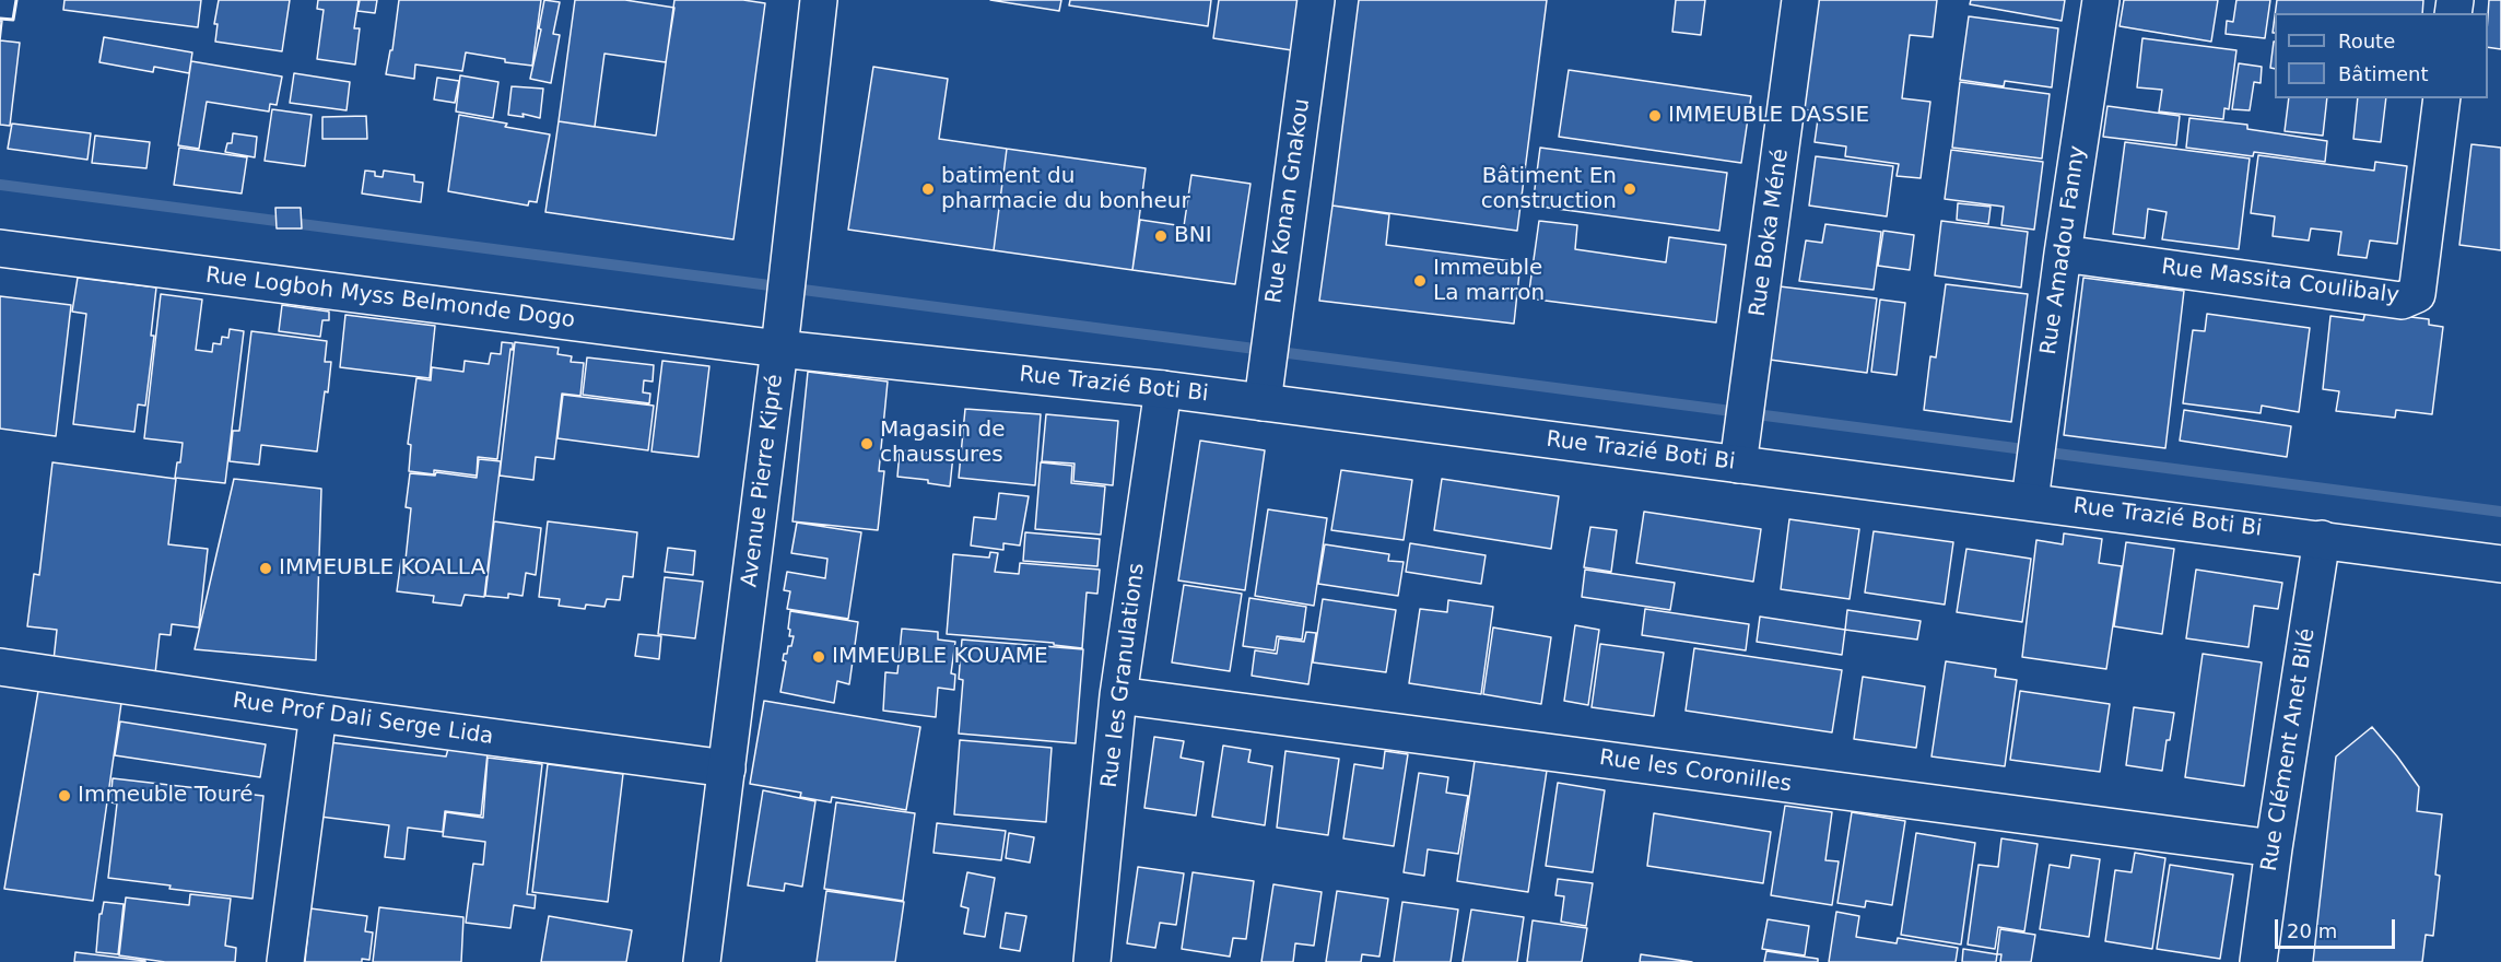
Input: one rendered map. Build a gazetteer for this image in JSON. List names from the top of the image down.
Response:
{
  "streets": {
    "street": [
      "Rue Konan Gnakou",
      "Rue Boka Méné",
      "Rue Amadou Fanny",
      "Rue Massita Coulibaly",
      "Rue Logboh Myss Belmonde Dogo",
      "Rue Trazié Boti Bi",
      "Avenue Pierre Kipré",
      "Rue les Granulations",
      "Rue Prof Dali Serge Lida",
      "Rue Clément Anet Bilé",
      "Rue les Coronilles"
    ]
  },
  "crossings": [
    ["Rue Konan Gnakou", "Rue Trazié Boti Bi"],
    ["Rue Boka Méné", "Rue Trazié Boti Bi"],
    ["Rue Amadou Fanny", "Rue Massita Coulibaly"],
    ["Rue Amadou Fanny", "Rue Trazié Boti Bi"],
    ["Rue Logboh Myss Belmonde Dogo", "Rue Trazié Boti Bi"],
    ["Rue Logboh Myss Belmonde Dogo", "Avenue Pierre Kipré"],
    ["Rue Trazié Boti Bi", "Avenue Pierre Kipré"],
    ["Rue Trazié Boti Bi", "Rue les Granulations"],
    ["Rue Trazié Boti Bi", "Rue Clément Anet Bilé"],
    ["Avenue Pierre Kipré", "Rue Prof Dali Serge Lida"],
    ["Rue les Granulations", "Rue les Coronilles"],
    ["Rue Clément Anet Bilé", "Rue les Coronilles"]
  ],
  "places": [
    "IMMEUBLE DASSIE",
    "batiment du pharmacie du bonheur",
    "Bâtiment En construction",
    "BNI",
    "Immeuble La marron",
    "Magasin de chaussures",
    "IMMEUBLE KOALLA",
    "IMMEUBLE KOUAME",
    "Immeuble Touré"
  ],
  "legend": ["Route", "Bâtiment"],
  "scale_bar": "20 m"
}
